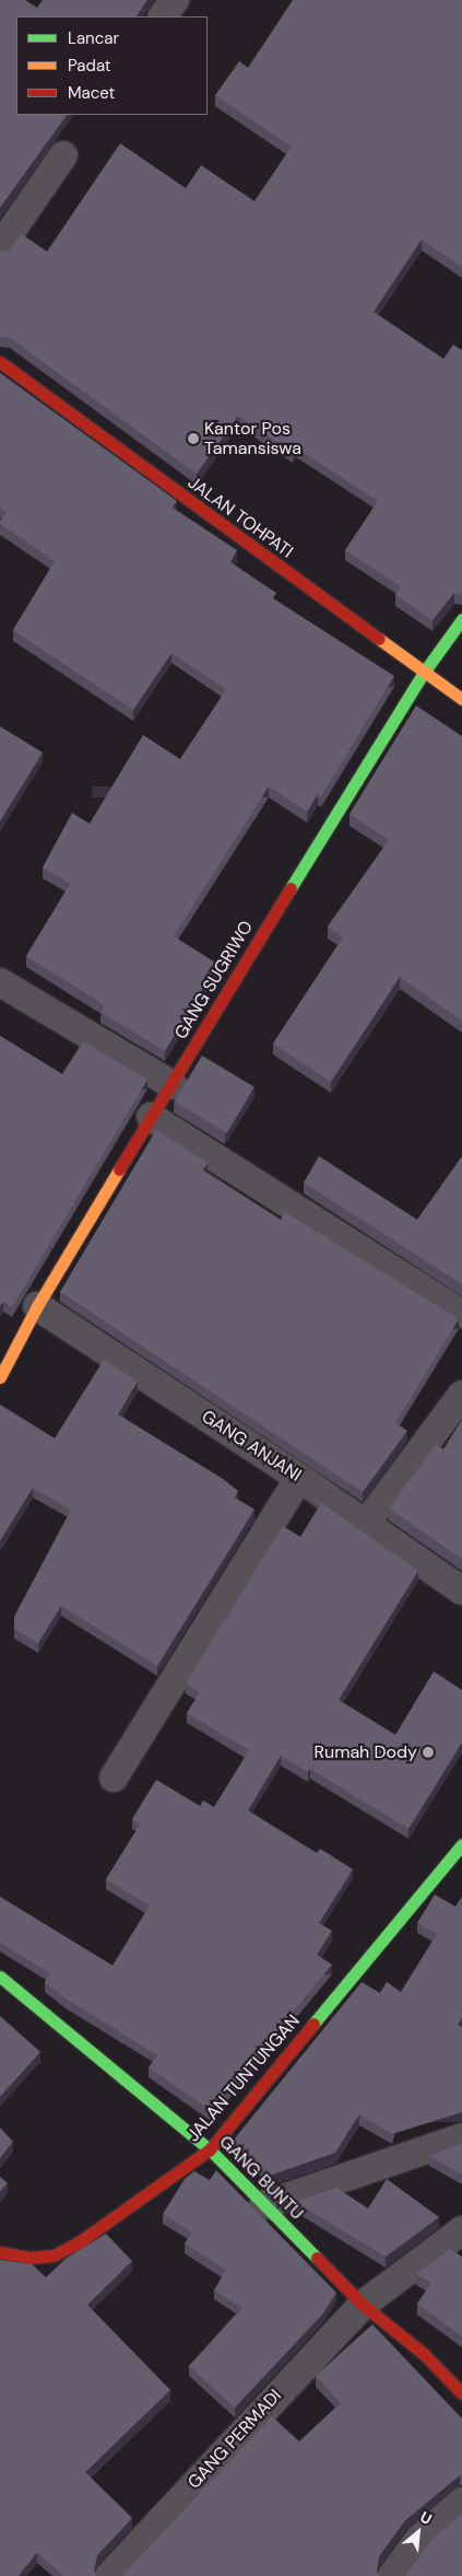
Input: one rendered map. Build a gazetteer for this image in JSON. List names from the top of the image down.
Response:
{
  "streets": {
    "street": [
      "JALAN TOHPATI",
      "GANG SUGRIWO",
      "GANG ANJANI",
      "JALAN TUNTUNGAN",
      "GANG BUNTU",
      "GANG PERMADI"
    ]
  },
  "crossings": [
    ["JALAN TOHPATI", "GANG SUGRIWO"],
    ["GANG SUGRIWO", "GANG ANJANI"],
    ["JALAN TUNTUNGAN", "GANG BUNTU"],
    ["GANG BUNTU", "GANG PERMADI"]
  ],
  "places": ["Kantor Pos Tamansiswa", "Rumah Dody"],
  "legend": ["Lancar", "Padat", "Macet"],
  "north": "top right"
}
